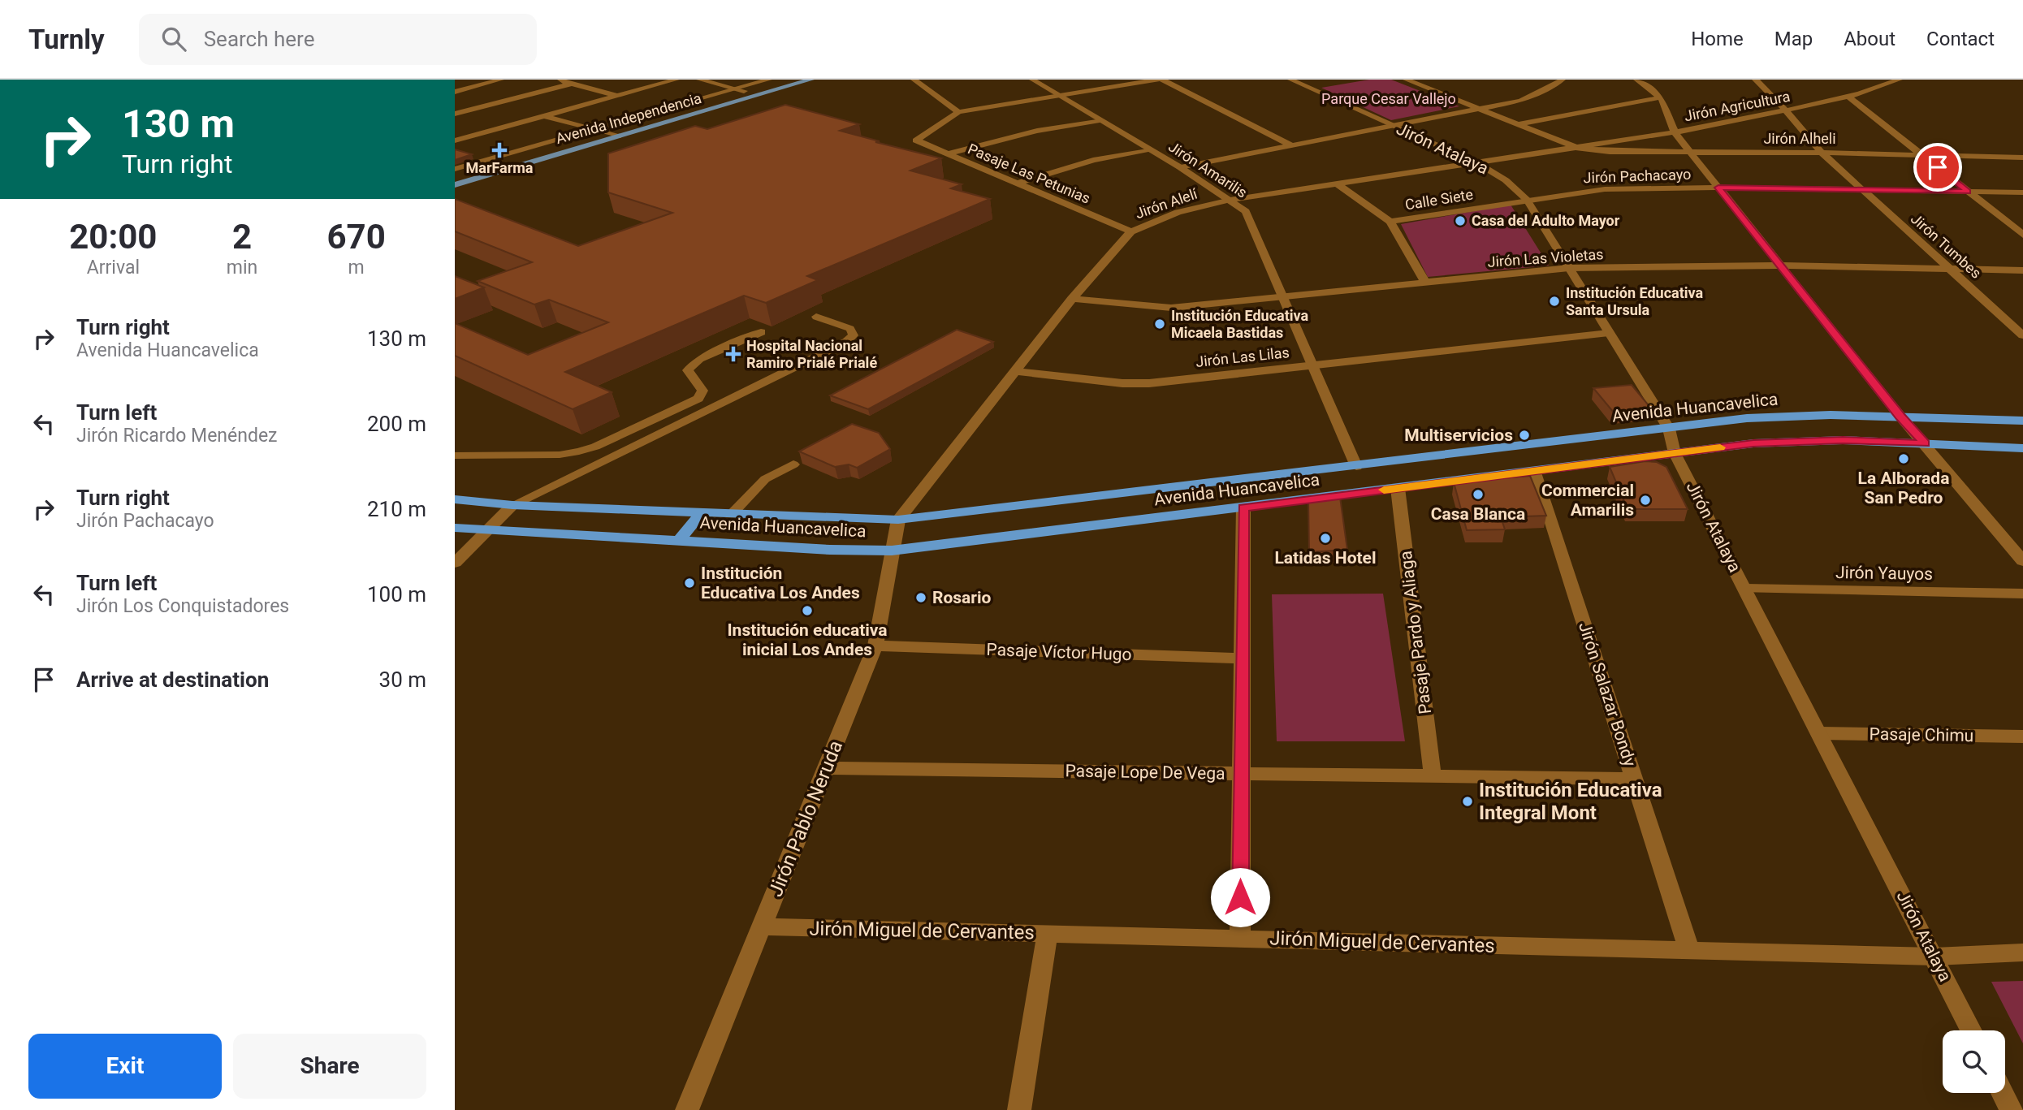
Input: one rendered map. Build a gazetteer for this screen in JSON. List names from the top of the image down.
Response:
{
  "streets": {
    "highway": ["Avenida Huancavelica"],
    "main road": ["Avenida Independencia"],
    "street": [
      "Jirón Agricultura",
      "Jirón Alheli",
      "Jirón Atalaya",
      "Jirón Amarilis",
      "Pasaje Las Petunias",
      "Jirón Pachacayo",
      "Calle Siete",
      "Jirón Alelí",
      "Jirón Tumbes",
      "Jirón Las Violetas",
      "Jirón Las Lilas",
      "Jirón Yauyos",
      "Pasaje Pardo y Aliaga",
      "Pasaje Víctor Hugo",
      "Jirón Salazar Bondy",
      "Pasaje Chimu",
      "Pasaje Lope De Vega",
      "Jirón Pablo Neruda",
      "Jirón Miguel de Cervantes"
    ]
  },
  "crossings": [
    ["Jirón Agricultura", "Jirón Alheli"],
    ["Jirón Agricultura", "Jirón Alelí"],
    ["Jirón Agricultura", "Jirón Tumbes"],
    ["Jirón Alheli", "Jirón Alelí"],
    ["Jirón Alheli", "Jirón Tumbes"],
    ["Jirón Atalaya", "Jirón Pachacayo"],
    ["Jirón Atalaya", "Calle Siete"],
    ["Jirón Atalaya", "Jirón Alelí"],
    ["Jirón Atalaya", "Jirón Las Violetas"],
    ["Jirón Atalaya", "Jirón Las Lilas"],
    ["Jirón Atalaya", "Avenida Huancavelica"],
    ["Jirón Atalaya", "Jirón Yauyos"],
    ["Jirón Atalaya", "Pasaje Chimu"],
    ["Jirón Atalaya", "Jirón Miguel de Cervantes"],
    ["Jirón Amarilis", "Jirón Alelí"],
    ["Jirón Amarilis", "Jirón Las Violetas"],
    ["Jirón Amarilis", "Jirón Las Lilas"],
    ["Jirón Amarilis", "Avenida Huancavelica"],
    ["Pasaje Las Petunias", "Jirón Alelí"],
    ["Jirón Pachacayo", "Calle Siete"],
    ["Jirón Pachacayo", "Jirón Tumbes"],
    ["Jirón Alelí", "Jirón Las Violetas"],
    ["Jirón Alelí", "Jirón Las Lilas"],
    ["Jirón Alelí", "Avenida Huancavelica"],
    ["Jirón Alelí", "Jirón Pablo Neruda"],
    ["Jirón Tumbes", "Jirón Las Violetas"],
    ["Avenida Huancavelica", "Pasaje Pardo y Aliaga"],
    ["Avenida Huancavelica", "Jirón Salazar Bondy"],
    ["Avenida Huancavelica", "Jirón Pablo Neruda"],
    ["Pasaje Pardo y Aliaga", "Pasaje Lope De Vega"],
    ["Pasaje Víctor Hugo", "Jirón Pablo Neruda"],
    ["Jirón Salazar Bondy", "Pasaje Lope De Vega"],
    ["Jirón Salazar Bondy", "Jirón Miguel de Cervantes"],
    ["Pasaje Lope De Vega", "Jirón Pablo Neruda"],
    ["Jirón Pablo Neruda", "Jirón Miguel de Cervantes"]
  ],
  "parks": ["Parque Cesar Vallejo"],
  "places": {
    "health": ["MarFarma", "Hospital Nacional Ramiro Prialé Prialé"],
    "other": [
      "Casa del Adulto Mayor",
      "Institución Educativa Santa Ursula",
      "Institución Educativa Micaela Bastidas",
      "Multiservicios",
      "La Alborada San Pedro",
      "Casa Blanca",
      "Commercial Amarilis",
      "Latidas Hotel",
      "Institución Educativa Los Andes",
      "Rosario",
      "Institución educativa inicial Los Andes",
      "Institución Educativa Integral Mont"
    ]
  },
  "page": {
    "header": "Turnly",
    "search": "Search here",
    "nav": [
      "Home",
      "Map",
      "About",
      "Contact"
    ],
    "turn": ["130 m", "Turn right"],
    "eta": [
      "20:00",
      "Arrival",
      "2",
      "min",
      "670",
      "m"
    ],
    "list": [
      {
        "name": "Turn right",
        "note": "Avenida Huancavelica",
        "value": "130 m"
      },
      {
        "name": "Turn left",
        "note": "Jirón Ricardo Menéndez",
        "value": "200 m"
      },
      {
        "name": "Turn right",
        "note": "Jirón Pachacayo",
        "value": "210 m"
      },
      {
        "name": "Turn left",
        "note": "Jirón Los Conquistadores",
        "value": "100 m"
      },
      {
        "name": "Arrive at destination",
        "value": "30 m"
      }
    ],
    "buttons": ["Exit", "Share"]
  }
}
